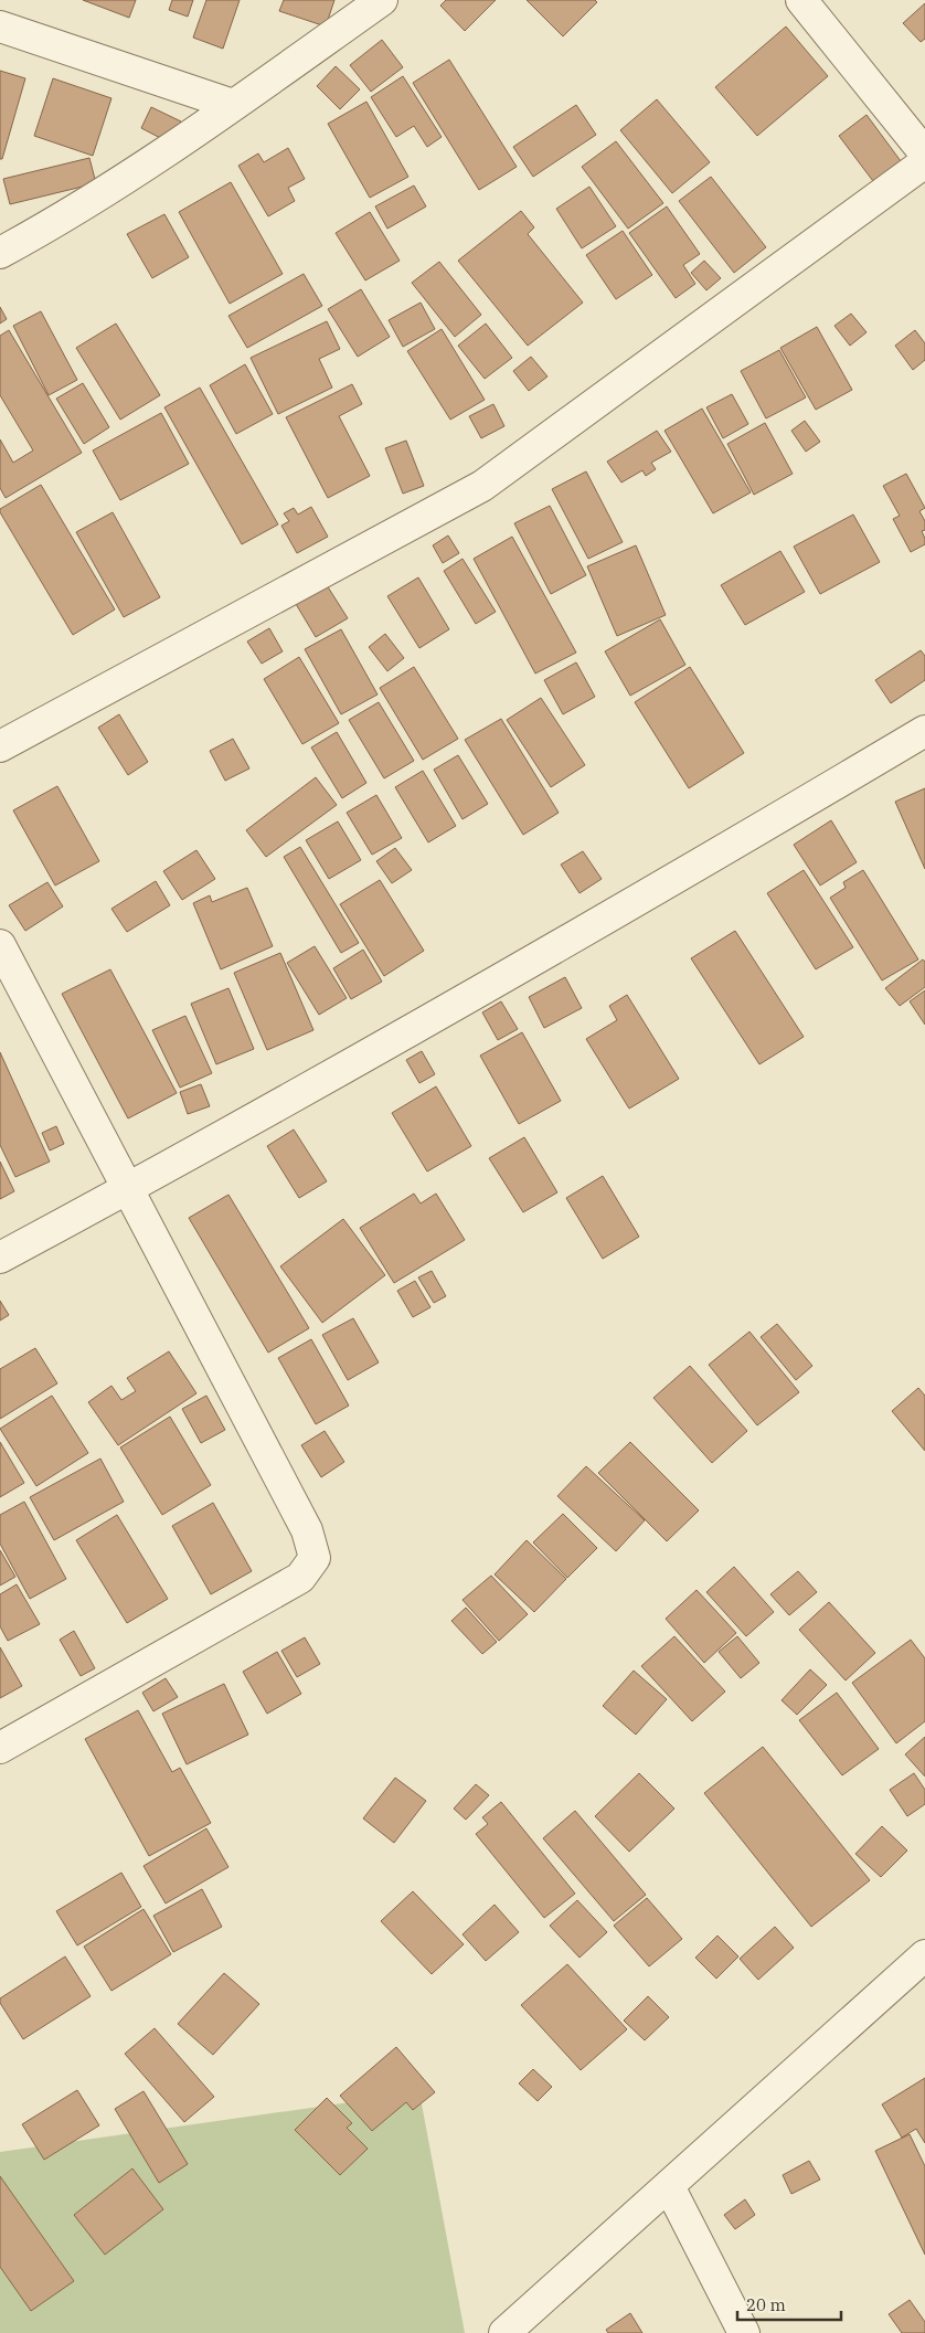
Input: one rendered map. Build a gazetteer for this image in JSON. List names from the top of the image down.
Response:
{
  "scale_bar": "20 m"
}
